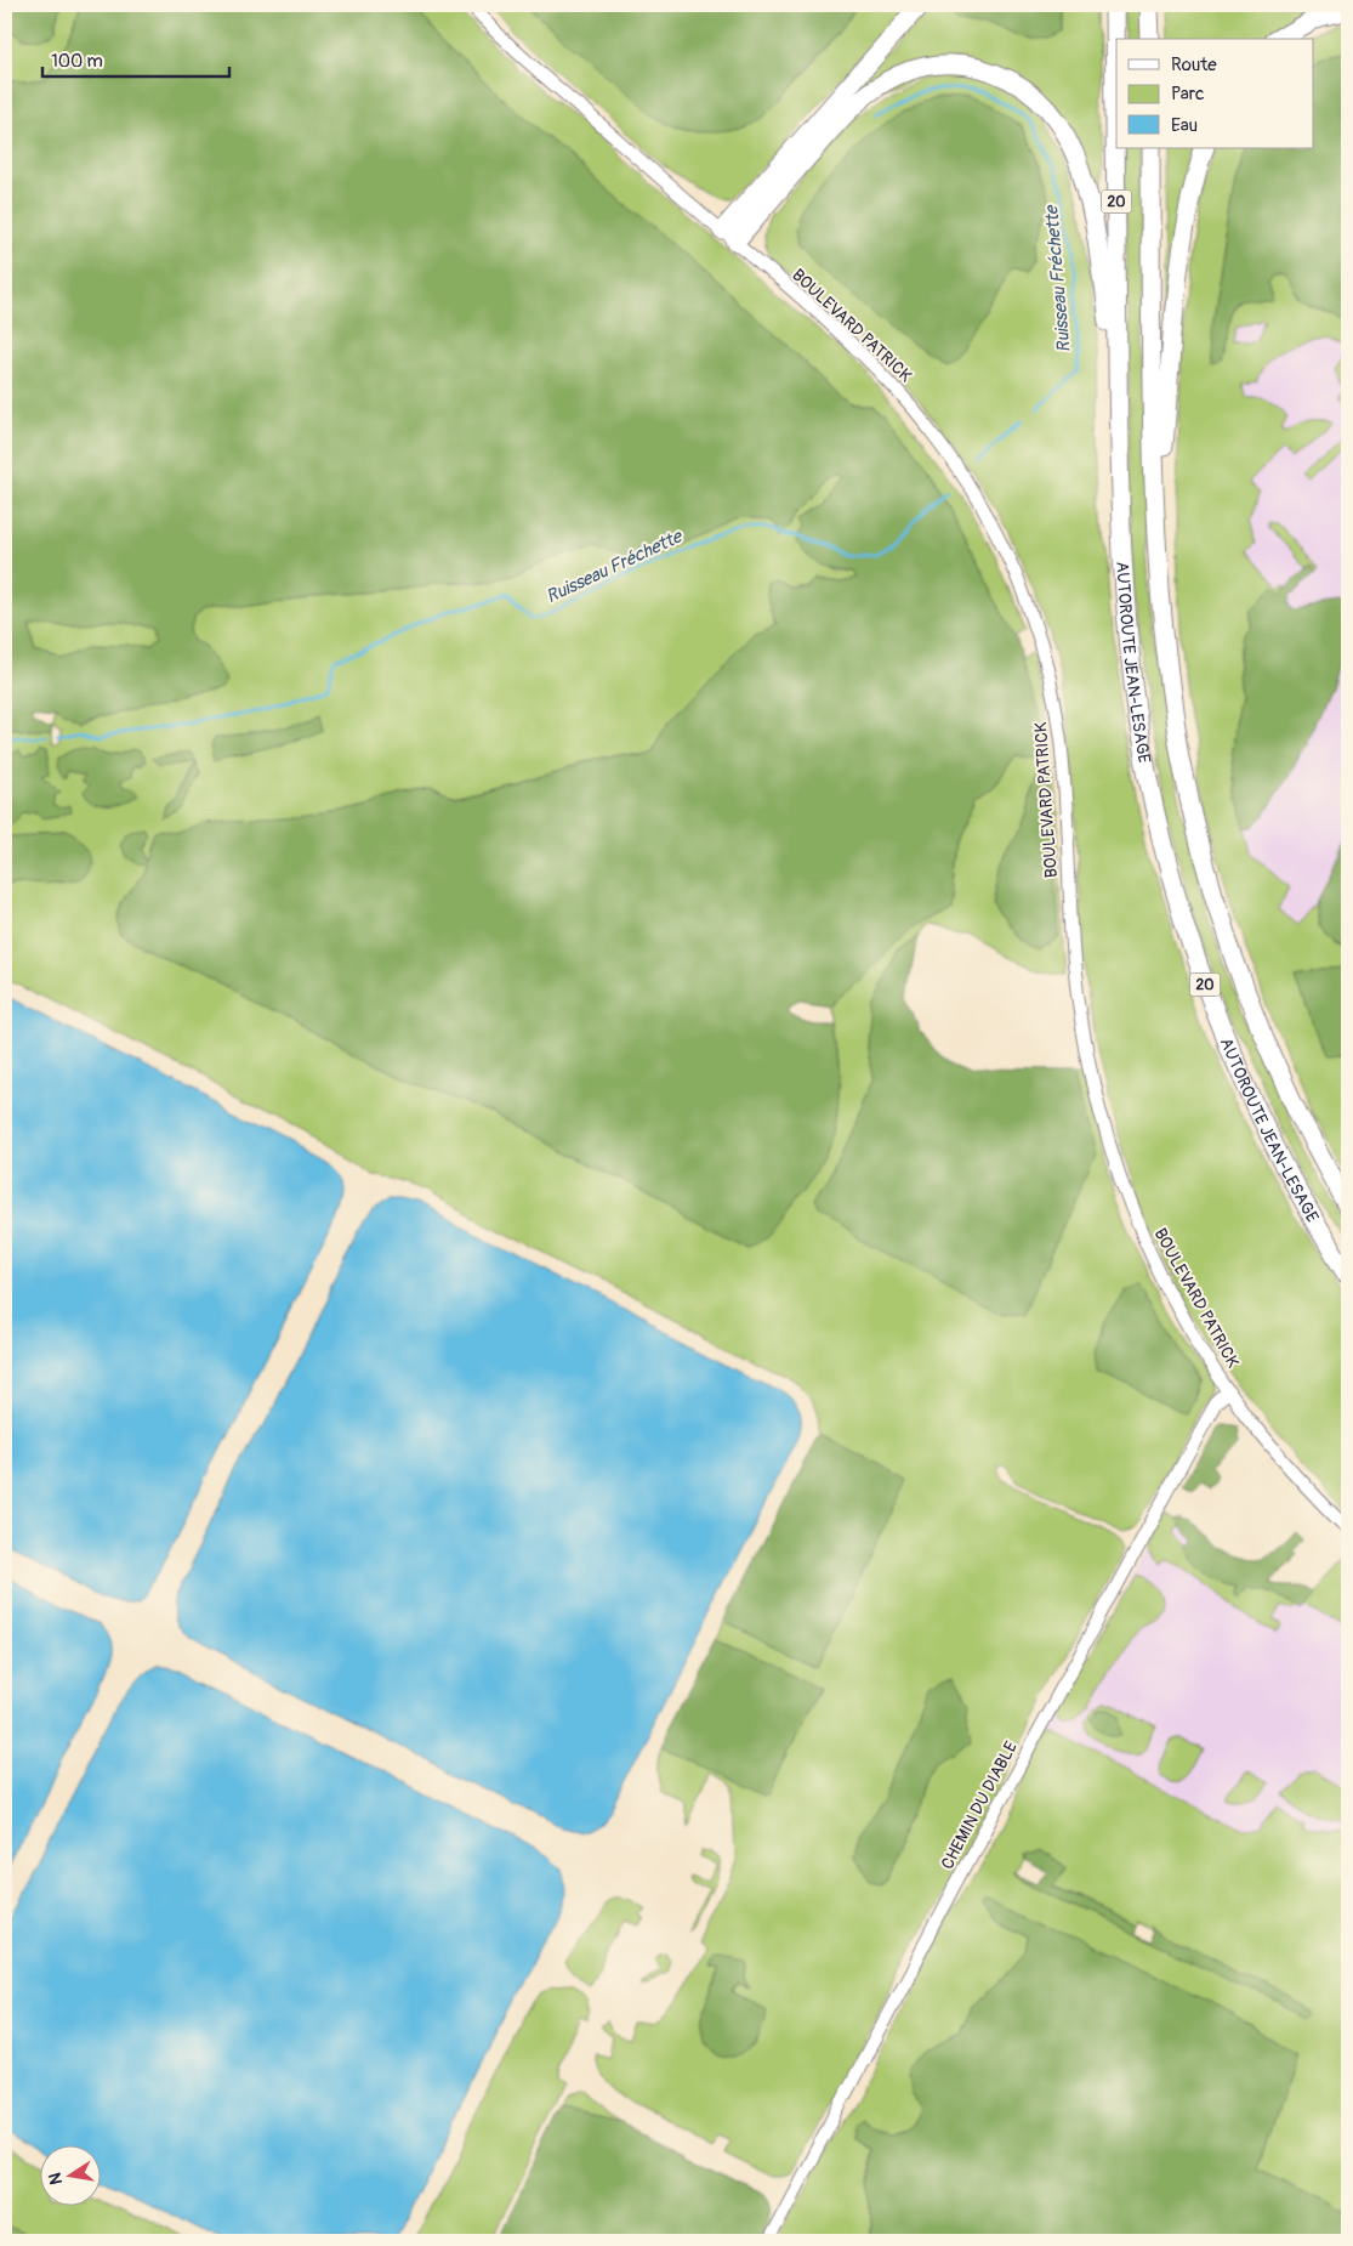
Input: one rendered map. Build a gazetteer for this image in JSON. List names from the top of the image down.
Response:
{
  "streets": {
    "highway": ["20", "AUTOROUTE JEAN-LESAGE"],
    "street": ["BOULEVARD PATRICK", "CHEMIN DU DIABLE"]
  },
  "crossings": [
    ["BOULEVARD PATRICK", "CHEMIN DU DIABLE"]
  ],
  "water": ["Ruisseau Fréchette"],
  "legend": ["Route", "Parc", "Eau"],
  "scale_bar": "100 m",
  "north": "left"
}
